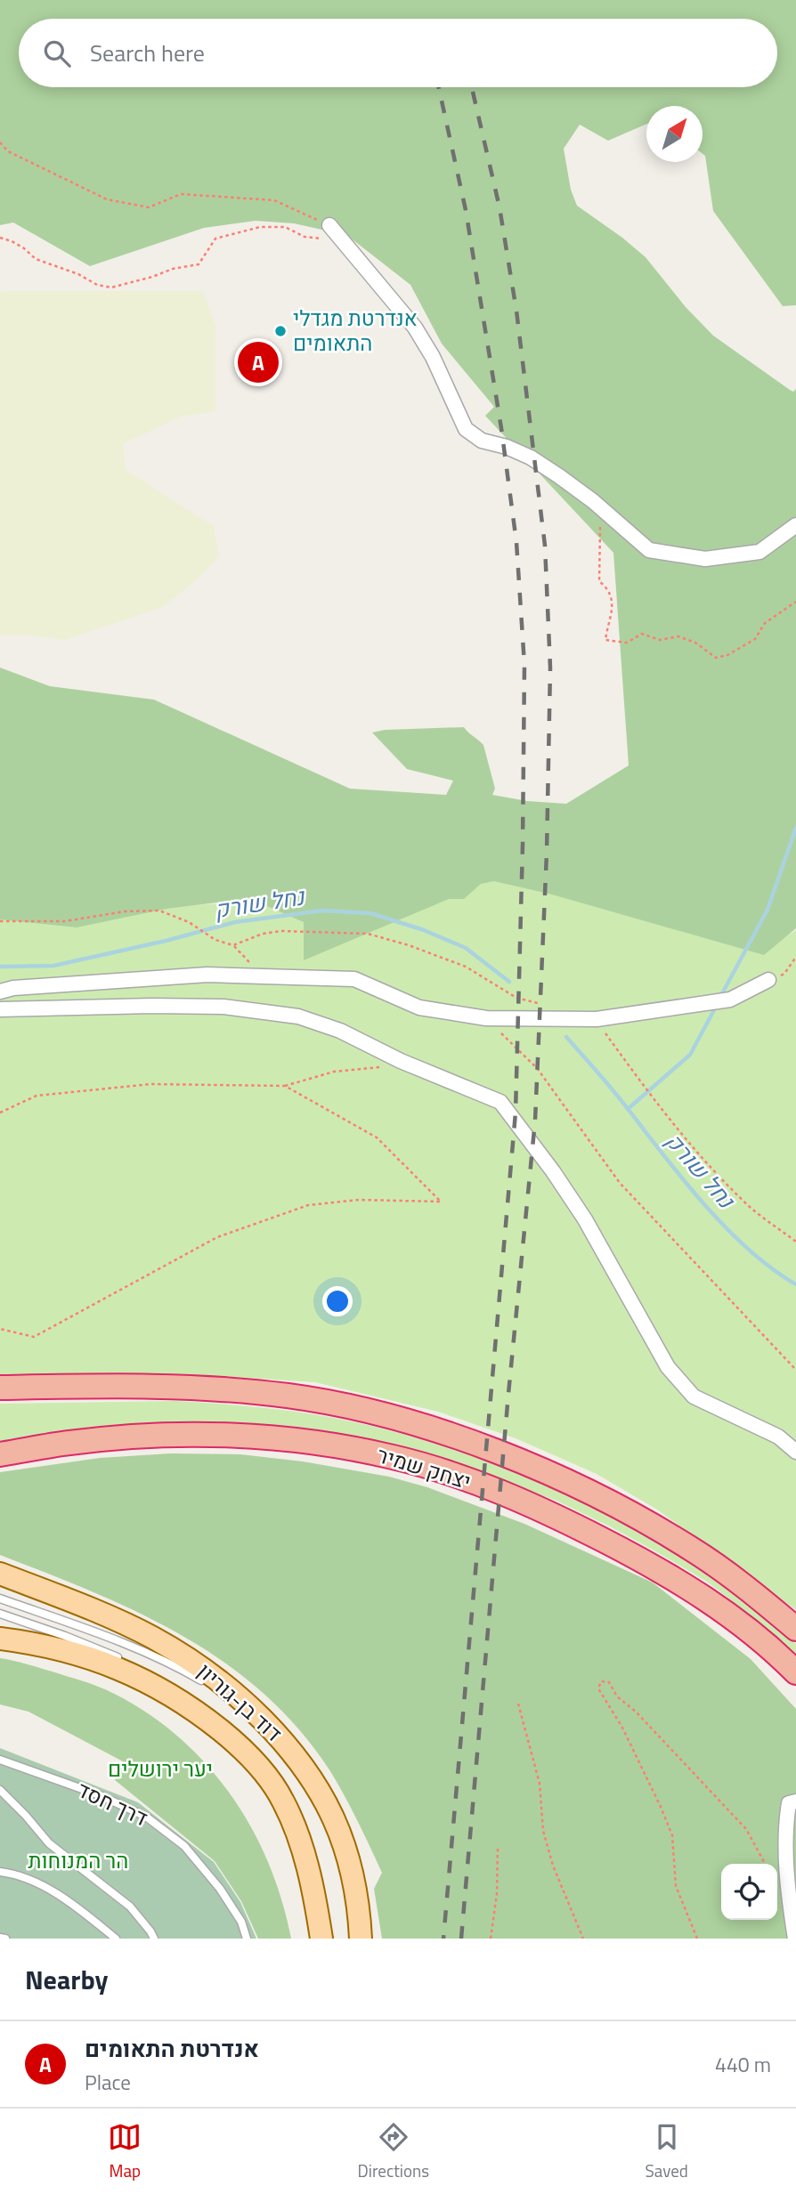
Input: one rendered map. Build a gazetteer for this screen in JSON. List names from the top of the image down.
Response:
{
  "streets": {
    "highway": ["יצחק שמיר"],
    "main road": ["דוד בן-גוריון"],
    "lane": ["דרך חסד"]
  },
  "water": ["נחל שורק"],
  "parks": ["יער ירושלים", "הר המנוחות"],
  "places": ["אנדרטת מגדלי התאומים"],
  "north": "top right",
  "page": {
    "search": "Search here",
    "pins": "A",
    "heading": "Nearby",
    "list": [
      {
        "mark": "A",
        "name": "אנדרטת התאומים",
        "note": "Place",
        "value": "440 m"
      }
    ],
    "nav": ["Map", "Directions", "Saved"]
  }
}
